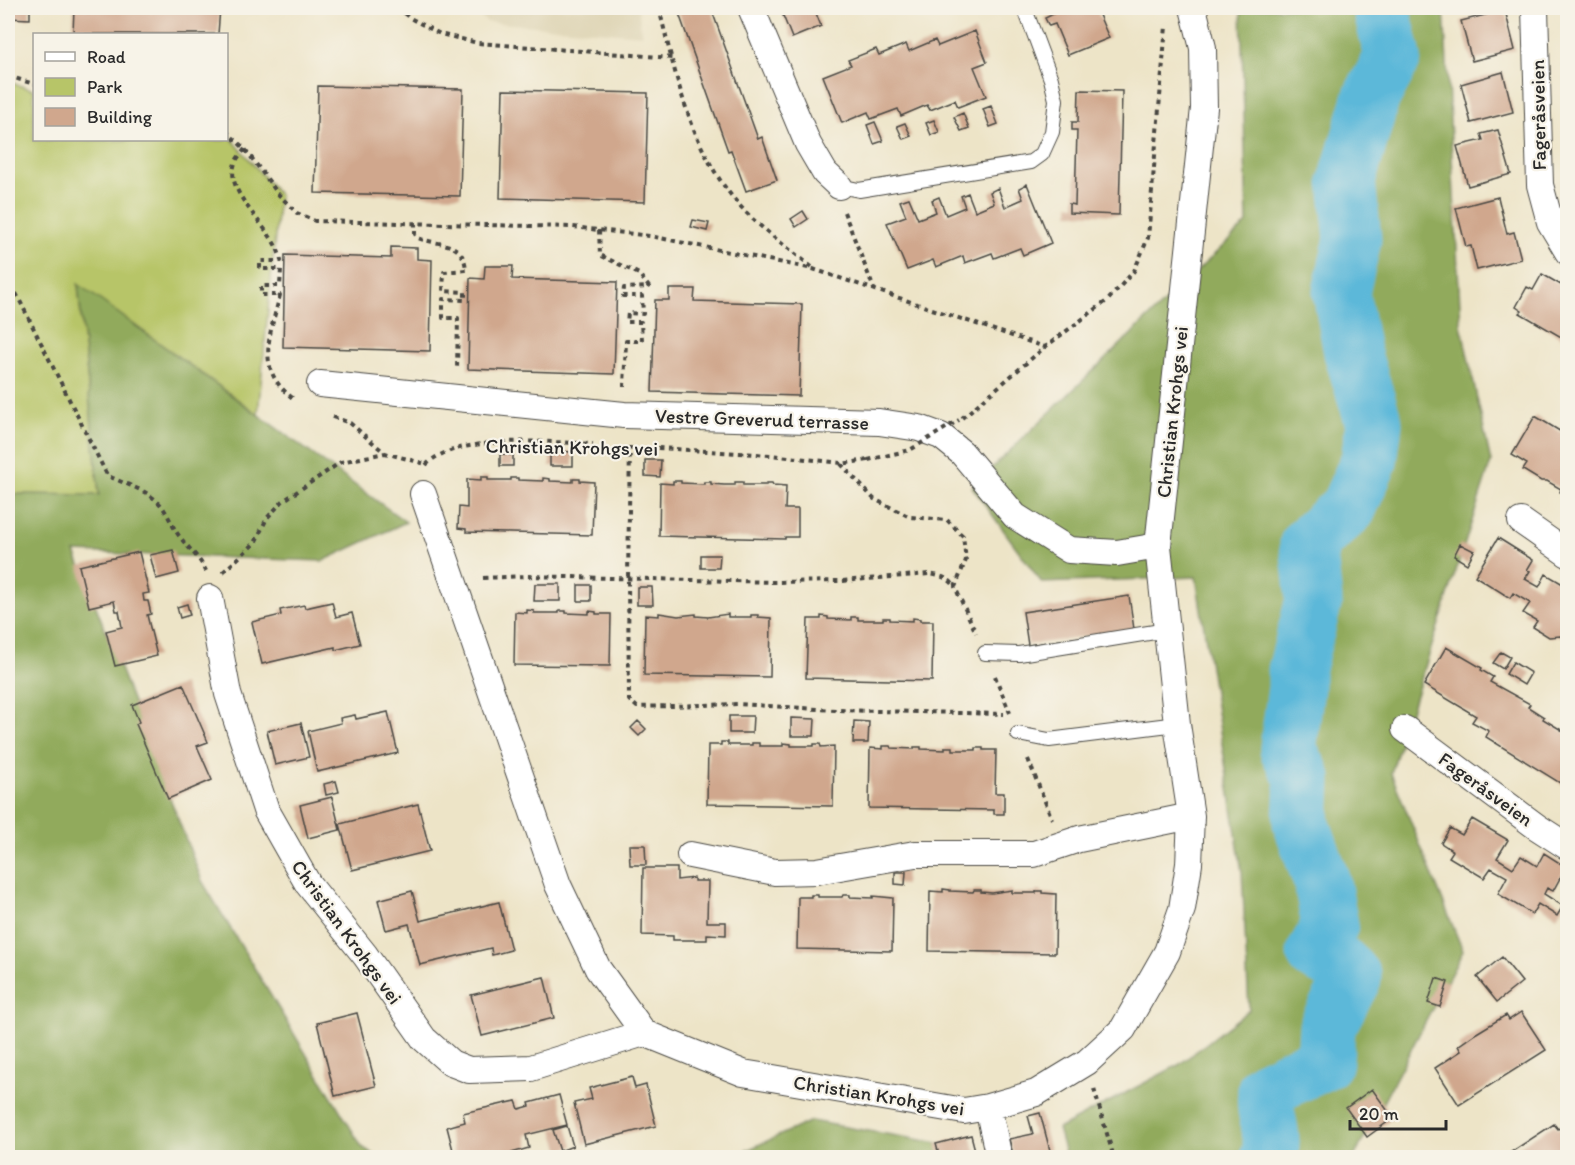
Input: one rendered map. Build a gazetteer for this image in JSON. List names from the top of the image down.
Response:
{
  "streets": {
    "street": ["Fageråsveien", "Christian Krohgs vei", "Vestre Greverud terrasse"]
  },
  "crossings": [
    ["Christian Krohgs vei", "Vestre Greverud terrasse"]
  ],
  "legend": ["Road", "Park", "Building"],
  "scale_bar": "20 m"
}
